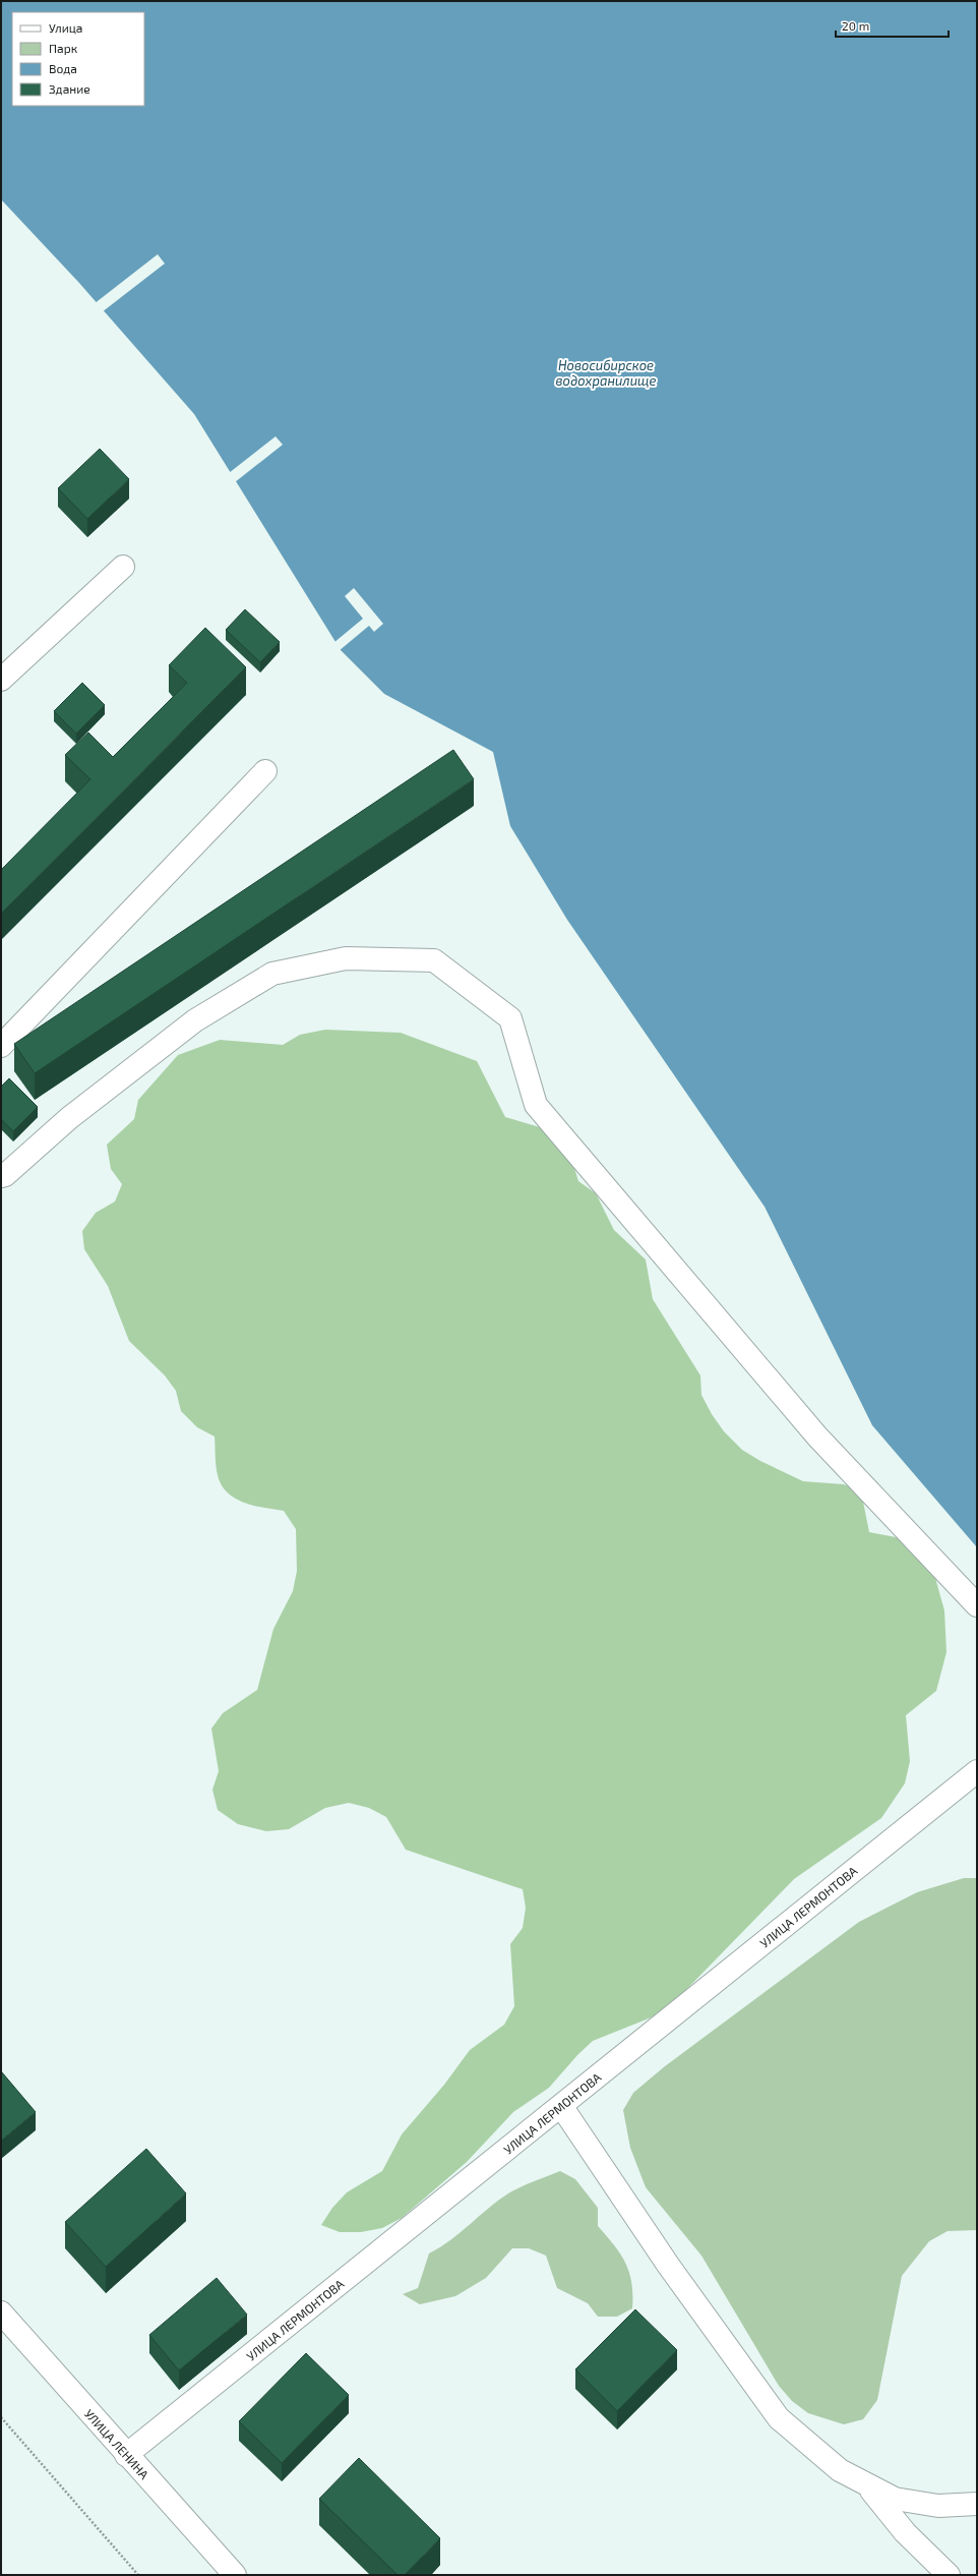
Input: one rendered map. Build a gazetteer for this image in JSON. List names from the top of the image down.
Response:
{
  "streets": {
    "street": ["УЛИЦА ЛЕРМОНТОВА", "УЛИЦА ЛЕНИНА"]
  },
  "crossings": [
    ["УЛИЦА ЛЕРМОНТОВА", "УЛИЦА ЛЕНИНА"]
  ],
  "water": ["Новосибирское водохранилище"],
  "legend": [
    "Улица",
    "Парк",
    "Вода",
    "Здание"
  ],
  "scale_bar": "20 m"
}
